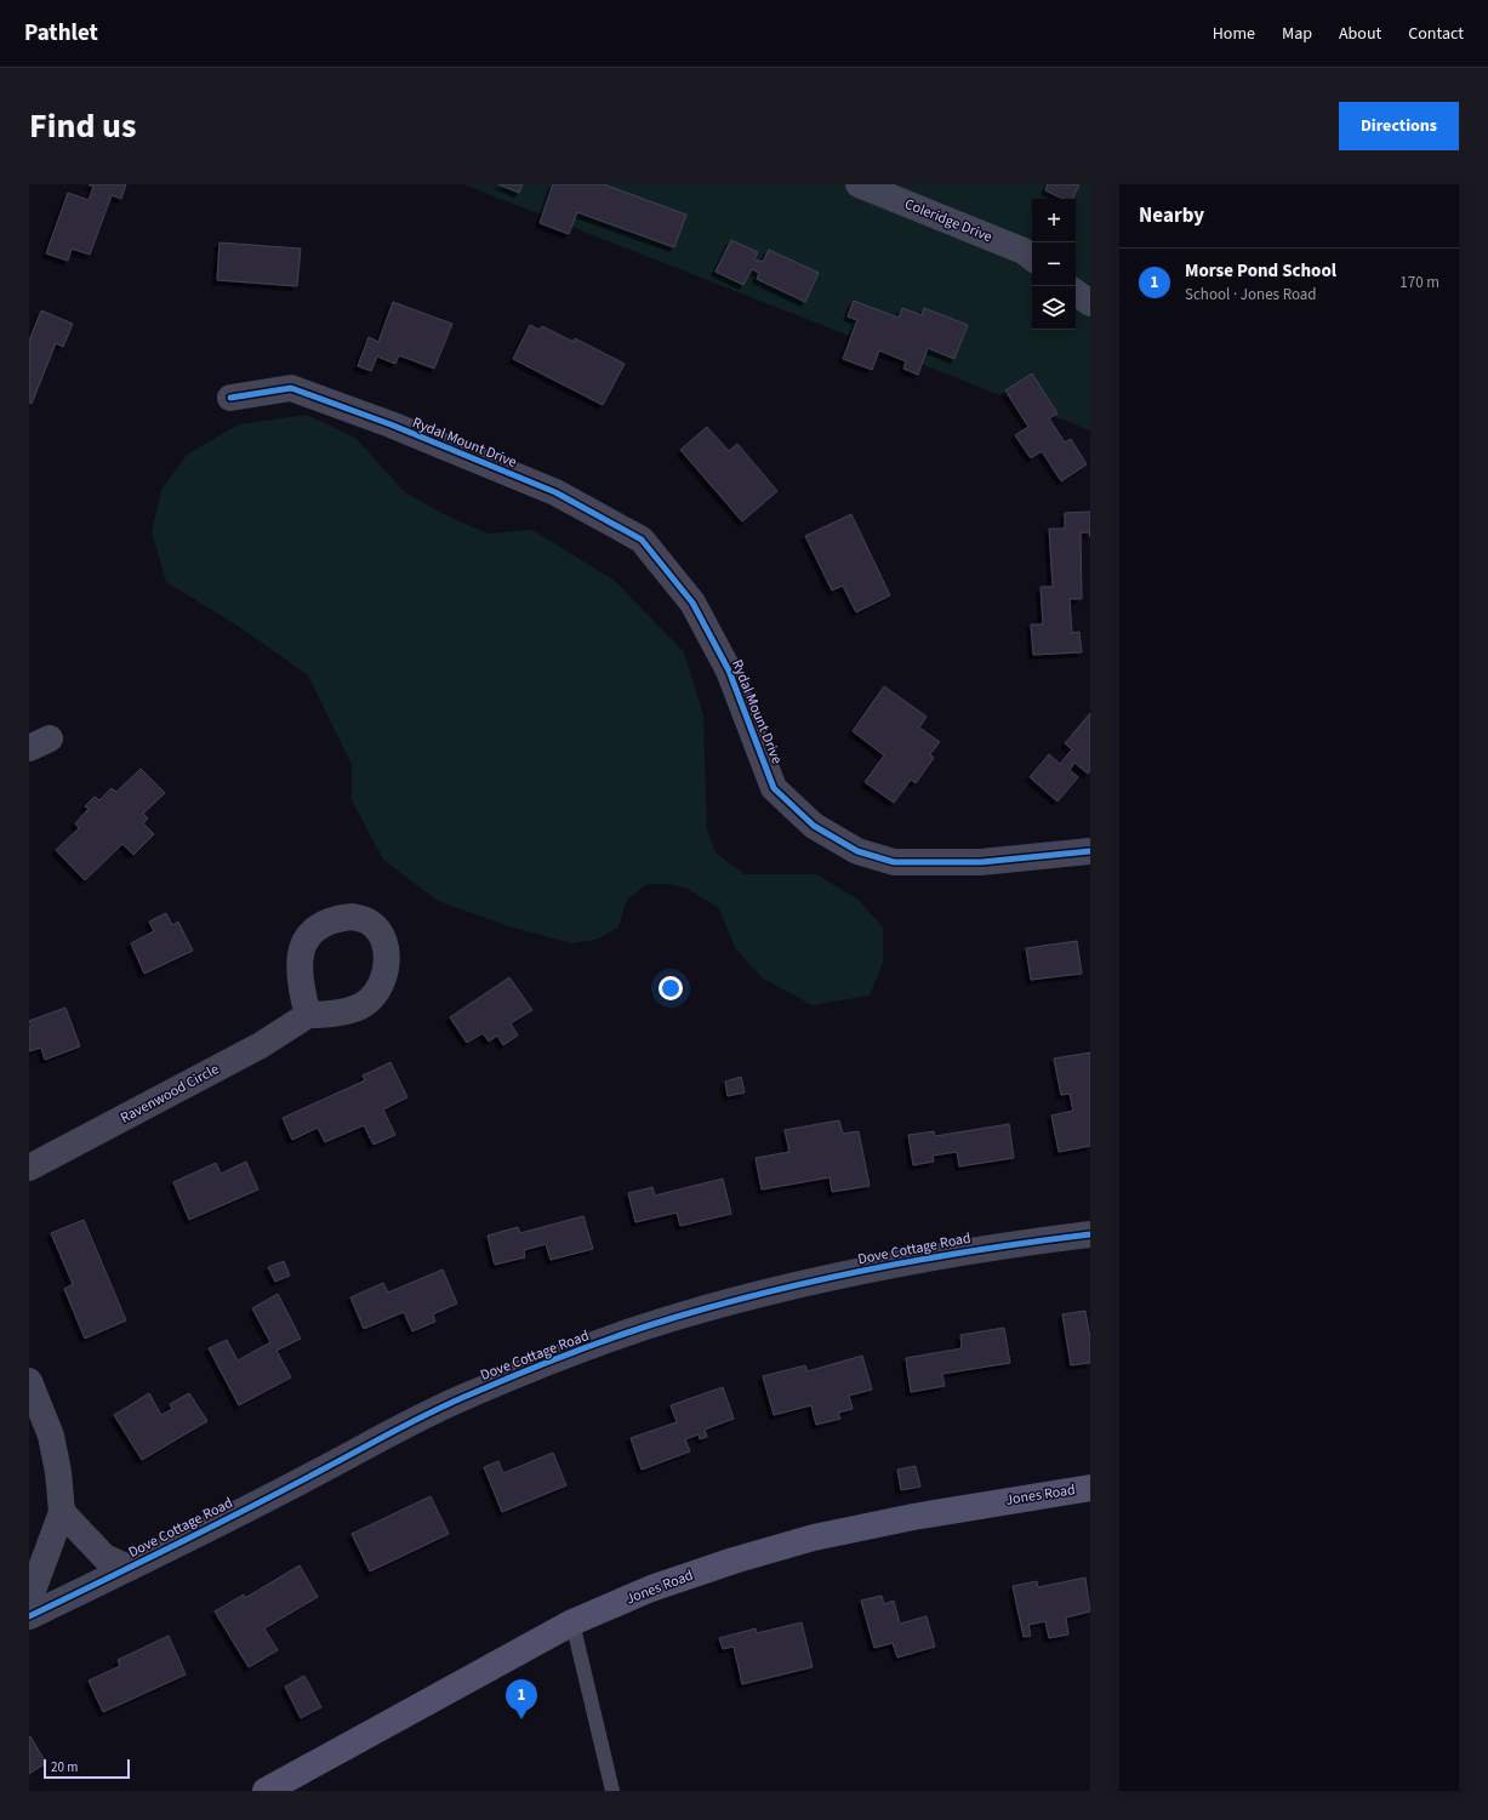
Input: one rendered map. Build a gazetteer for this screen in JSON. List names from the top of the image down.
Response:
{
  "streets": {
    "main road": ["Jones Road"],
    "street": [
      "Coleridge Drive",
      "Rydal Mount Drive",
      "Ravenwood Circle",
      "Dove Cottage Road"
    ]
  },
  "scale_bar": "20 m",
  "page": {
    "header": "Pathlet",
    "nav": [
      "Home",
      "Map",
      "About",
      "Contact"
    ],
    "title": "Find us",
    "buttons": "Directions",
    "heading": "Nearby",
    "map_buttons": ["+", "−"],
    "list": [
      {
        "mark": "1",
        "name": "Morse Pond School",
        "note": "School · Jones Road",
        "value": "170 m"
      }
    ],
    "pins": "1",
    "scale": "20 m"
  }
}
